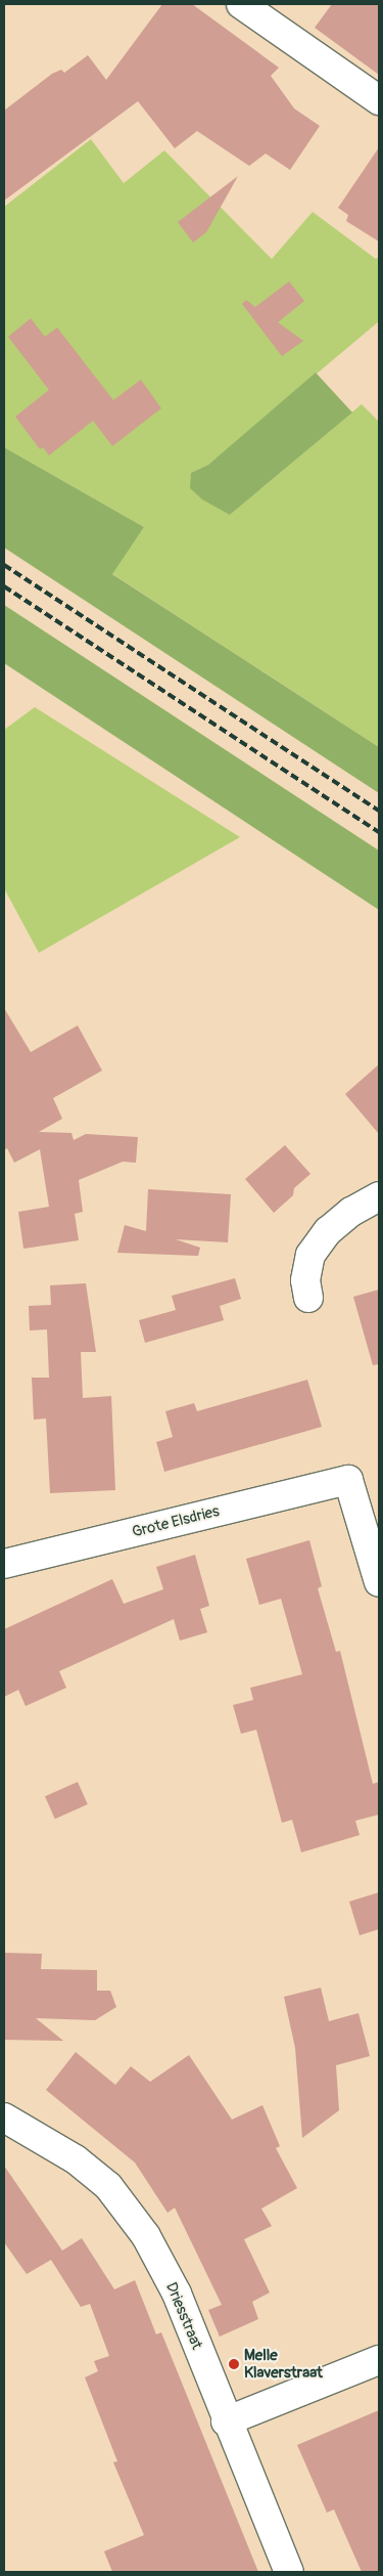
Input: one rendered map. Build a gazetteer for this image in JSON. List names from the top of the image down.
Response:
{
  "streets": {
    "street": ["Grote Elsdries", "Driesstraat"]
  },
  "places": ["Melle Klaverstraat"]
}
